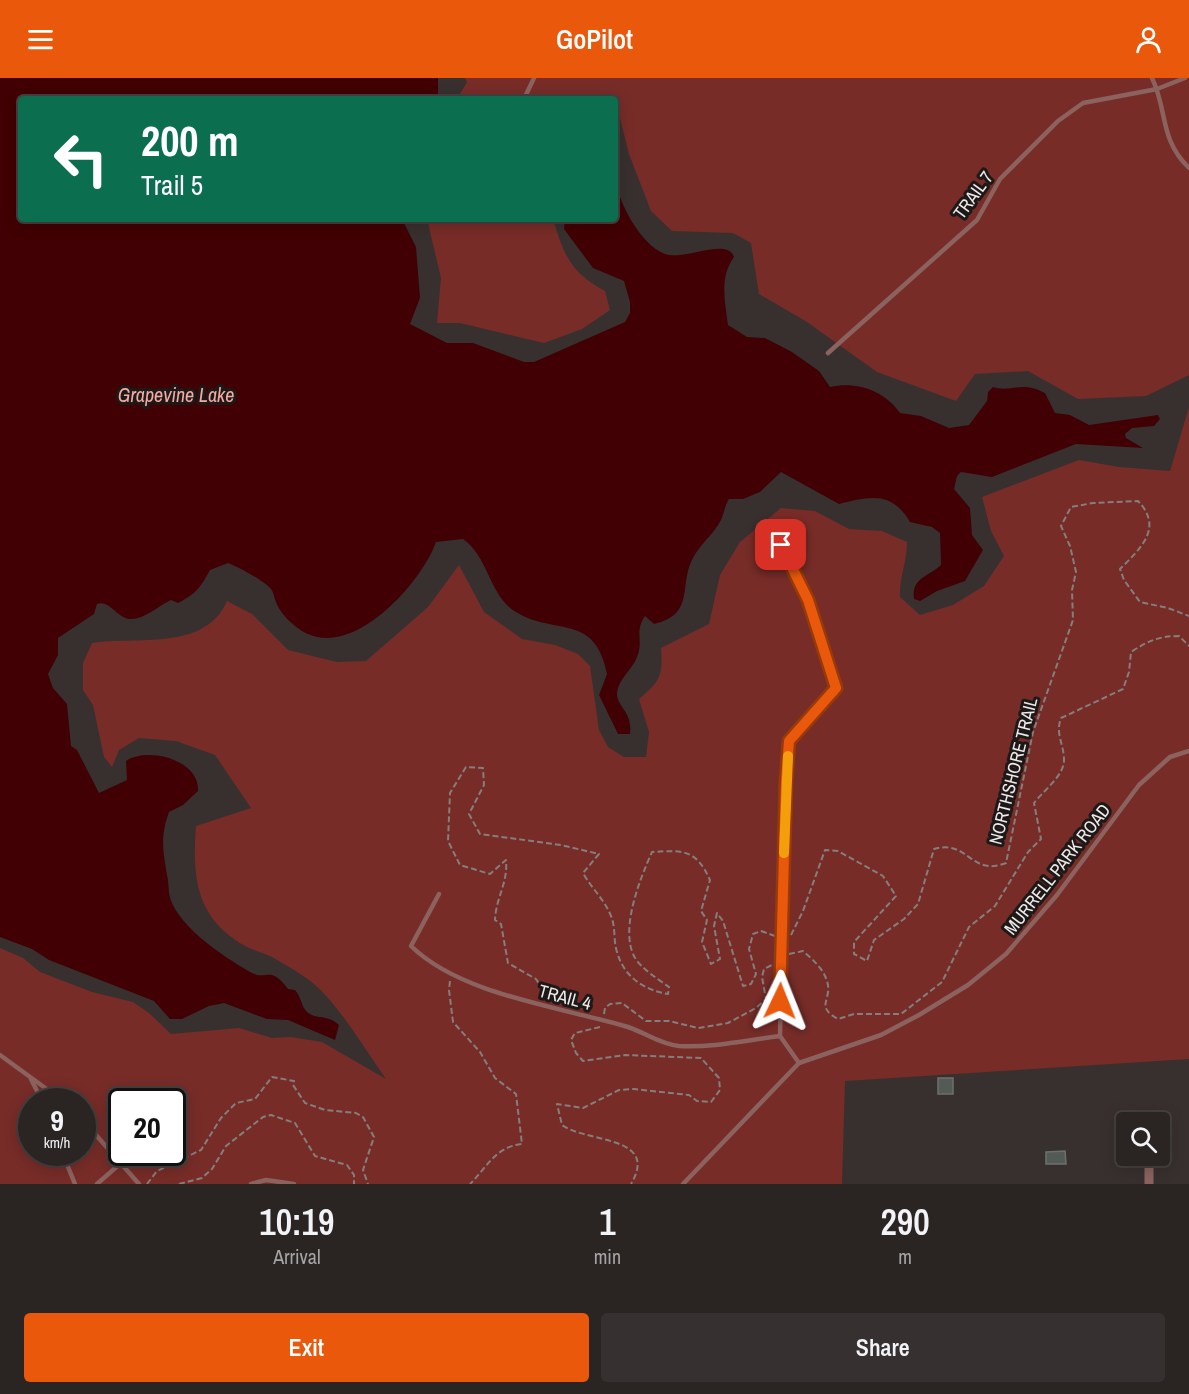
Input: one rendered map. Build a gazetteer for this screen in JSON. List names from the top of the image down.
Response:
{
  "streets": {
    "lane": ["TRAIL 7", "MURRELL PARK ROAD", "TRAIL 4"],
    "path": ["NORTHSHORE TRAIL"]
  },
  "water": ["Grapevine Lake"],
  "page": {
    "header": "GoPilot",
    "turn": ["200 m", "Trail 5"],
    "speed": "9 km/h",
    "limit": "20",
    "eta": [
      "10:19",
      "Arrival",
      "1",
      "min",
      "290",
      "m"
    ],
    "buttons": ["Exit", "Share"]
  }
}
